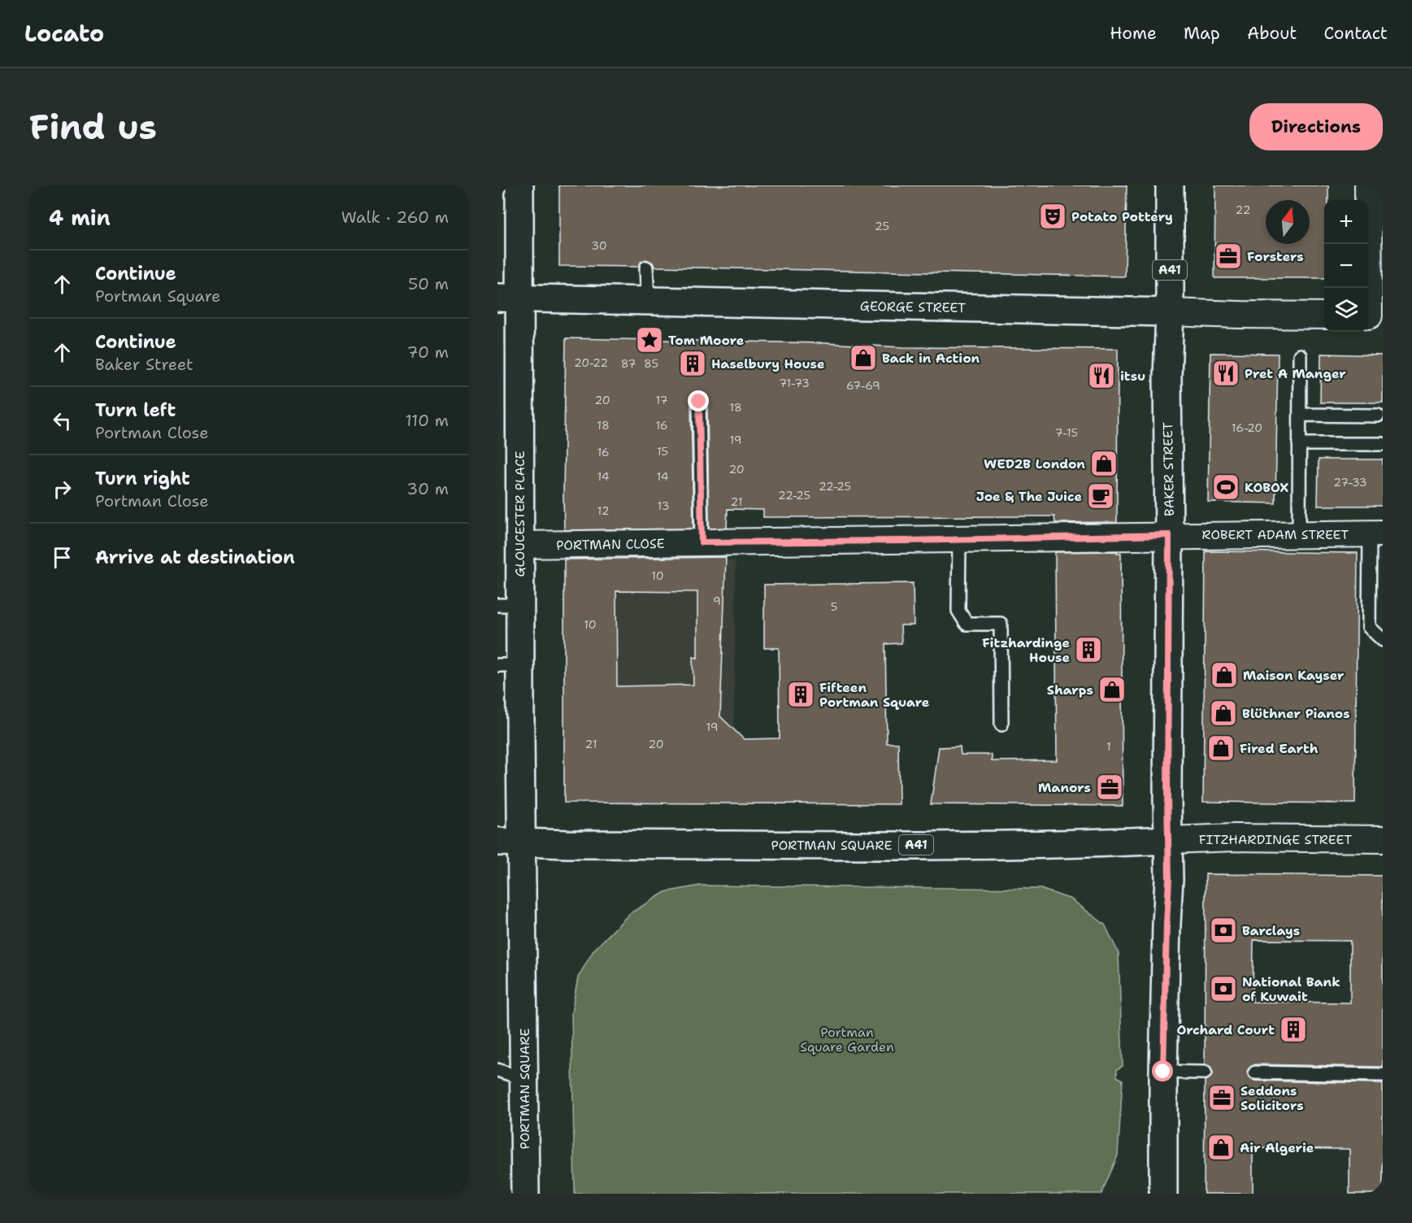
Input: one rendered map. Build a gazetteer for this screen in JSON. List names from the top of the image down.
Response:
{
  "streets": {
    "main road": [
      "A41",
      "GEORGE STREET",
      "BAKER STREET",
      "GLOUCESTER PLACE",
      "PORTMAN SQUARE"
    ],
    "street": ["ROBERT ADAM STREET", "PORTMAN CLOSE", "FITZHARDINGE STREET"]
  },
  "crossings": [
    ["A41", "BAKER STREET"],
    ["A41", "FITZHARDINGE STREET"],
    ["A41", "PORTMAN SQUARE"],
    ["GEORGE STREET", "BAKER STREET"],
    ["GEORGE STREET", "GLOUCESTER PLACE"],
    ["BAKER STREET", "ROBERT ADAM STREET"],
    ["BAKER STREET", "PORTMAN CLOSE"],
    ["BAKER STREET", "FITZHARDINGE STREET"],
    ["BAKER STREET", "PORTMAN SQUARE"],
    ["GLOUCESTER PLACE", "PORTMAN CLOSE"],
    ["GLOUCESTER PLACE", "PORTMAN SQUARE"],
    ["ROBERT ADAM STREET", "PORTMAN CLOSE"],
    ["FITZHARDINGE STREET", "PORTMAN SQUARE"]
  ],
  "parks": ["Portman Square Garden"],
  "places": {
    "theatre": ["Potato Pottery"],
    "office": ["Forsters", "Manors", "Seddons Solicitors"],
    "place": ["Tom Moore"],
    "shop": [
      "Back in Action",
      "WED2B London",
      "Maison Kayser",
      "Sharps",
      "Blüthner Pianos",
      "Fired Earth",
      "Air Algerie"
    ],
    "building": [
      "Haselbury House",
      "Fitzhardinge House",
      "Fifteen Portman Square",
      "Orchard Court"
    ],
    "restaurant": ["Pret A Manger", "itsu"],
    "sports": ["KOBOX"],
    "cafe": ["Joe & The Juice"],
    "bank": ["Barclays", "National Bank of Kuwait"]
  },
  "house_numbers": [
    "22",
    "25",
    "30",
    "20-22",
    "87",
    "85",
    "71-73",
    "67-69",
    "20",
    "17",
    "18",
    "18",
    "16",
    "16-20",
    "7-15",
    "19",
    "15",
    "16",
    "20",
    "14",
    "14",
    "27-33",
    "22-25",
    "22-25",
    "21",
    "13",
    "12",
    "10",
    "9",
    "5",
    "10",
    "19",
    "21",
    "20",
    "1"
  ],
  "north": "top",
  "page": {
    "header": "Locato",
    "nav": [
      "Home",
      "Map",
      "About",
      "Contact"
    ],
    "buttons": "Directions",
    "title": "Find us",
    "heading": ["4 min", "Walk · 260 m"],
    "map_buttons": ["+", "−"],
    "list": [
      ["Continue", "Portman Square", "50 m"],
      ["Continue", "Baker Street", "70 m"],
      ["Turn left", "Portman Close", "110 m"],
      ["Turn right", "Portman Close", "30 m"],
      "Arrive at destination"
    ]
  }
}
